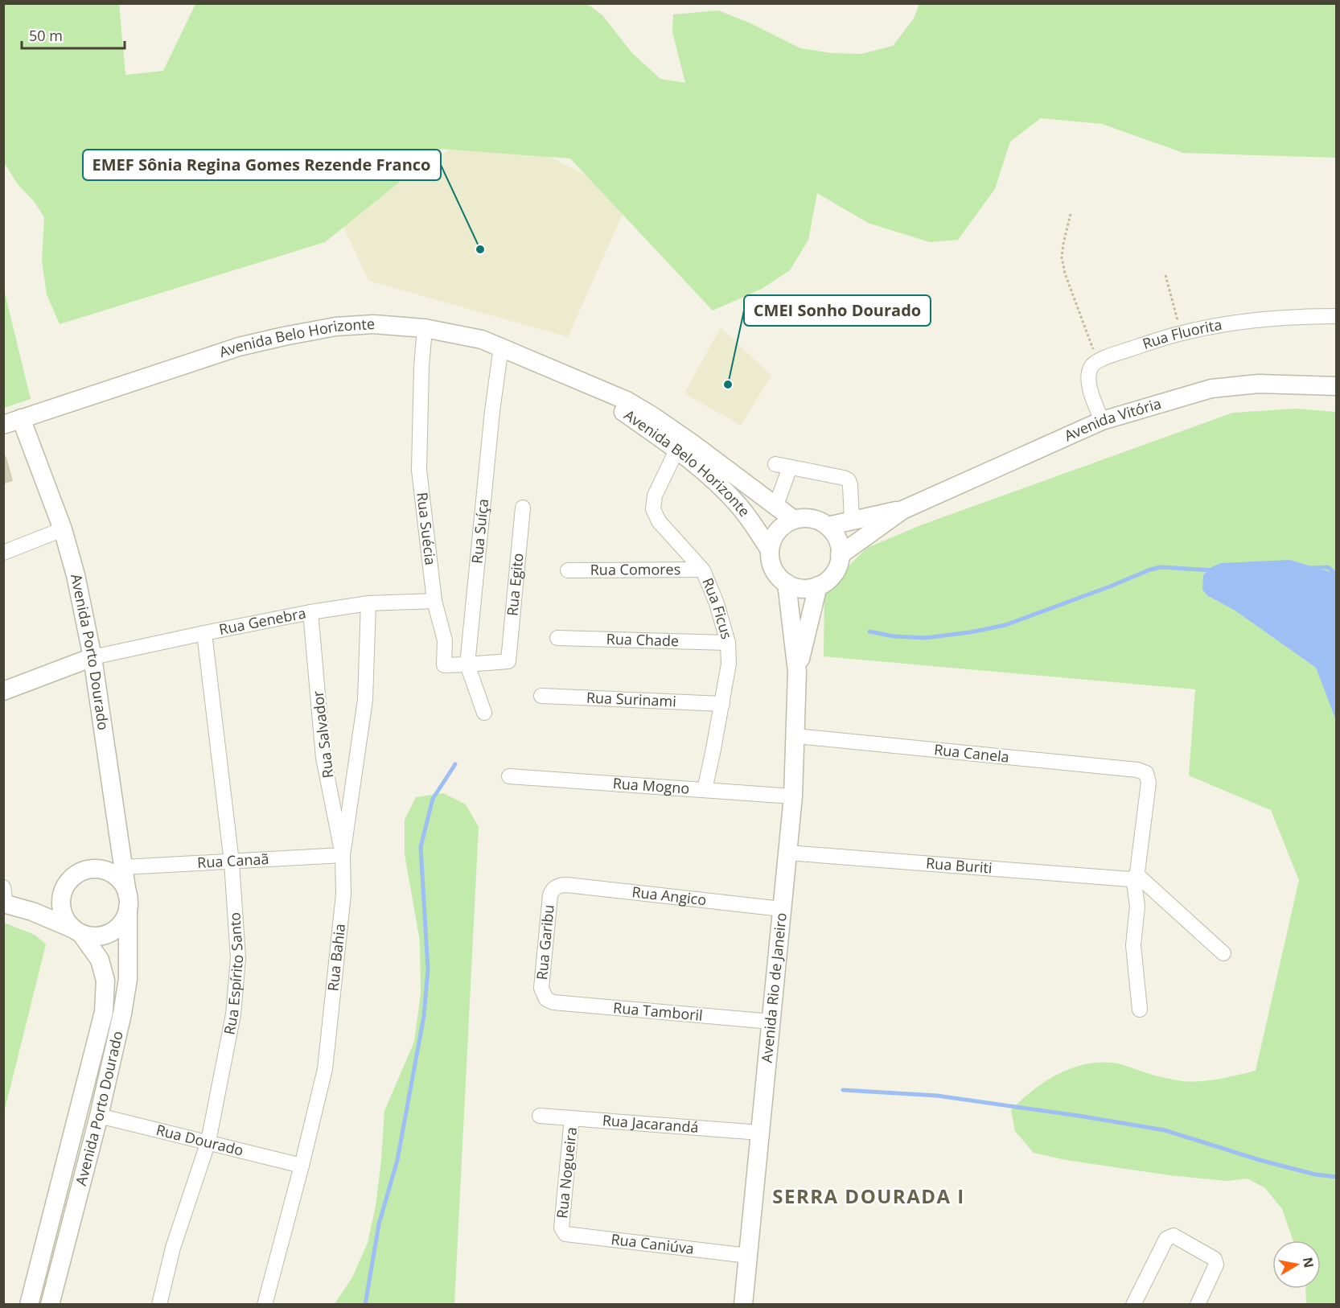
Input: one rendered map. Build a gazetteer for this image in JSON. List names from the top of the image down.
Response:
{
  "streets": {
    "street": [
      "Rua Fluorita",
      "Avenida Belo Horizonte",
      "Avenida Vitória",
      "Rua Suécia",
      "Rua Suíça",
      "Rua Comores",
      "Rua Egito",
      "Rua Ficus",
      "Rua Genebra",
      "Rua Chade",
      "Avenida Porto Dourado",
      "Rua Surinami",
      "Rua Salvador",
      "Rua Canela",
      "Rua Mogno",
      "Rua Canaã",
      "Rua Buriti",
      "Rua Angico",
      "Rua Garibu",
      "Rua Bahia",
      "Rua Espírito Santo",
      "Avenida Rio de Janeiro",
      "Rua Tamboril",
      "Rua Jacarandá",
      "Rua Dourado",
      "Rua Nogueira",
      "Rua Caniúva"
    ]
  },
  "crossings": [
    ["Avenida Belo Horizonte", "Avenida Vitória"],
    ["Avenida Belo Horizonte", "Rua Suécia"],
    ["Avenida Belo Horizonte", "Rua Suíça"],
    ["Avenida Belo Horizonte", "Rua Ficus"],
    ["Avenida Belo Horizonte", "Avenida Porto Dourado"],
    ["Avenida Belo Horizonte", "Avenida Rio de Janeiro"],
    ["Avenida Vitória", "Avenida Rio de Janeiro"],
    ["Rua Suécia", "Rua Suíça"],
    ["Rua Suécia", "Rua Egito"],
    ["Rua Suécia", "Rua Genebra"],
    ["Rua Comores", "Rua Ficus"],
    ["Rua Ficus", "Rua Chade"],
    ["Rua Ficus", "Rua Surinami"],
    ["Rua Ficus", "Rua Mogno"],
    ["Rua Genebra", "Avenida Porto Dourado"],
    ["Rua Genebra", "Rua Salvador"],
    ["Rua Genebra", "Rua Bahia"],
    ["Rua Genebra", "Rua Espírito Santo"],
    ["Avenida Porto Dourado", "Rua Canaã"],
    ["Avenida Porto Dourado", "Rua Dourado"],
    ["Rua Salvador", "Rua Canaã"],
    ["Rua Salvador", "Rua Bahia"],
    ["Rua Canela", "Rua Buriti"],
    ["Rua Canela", "Avenida Rio de Janeiro"],
    ["Rua Mogno", "Avenida Rio de Janeiro"],
    ["Rua Canaã", "Rua Bahia"],
    ["Rua Canaã", "Rua Espírito Santo"],
    ["Rua Buriti", "Avenida Rio de Janeiro"],
    ["Rua Angico", "Rua Garibu"],
    ["Rua Angico", "Avenida Rio de Janeiro"],
    ["Rua Garibu", "Rua Tamboril"],
    ["Rua Bahia", "Rua Dourado"],
    ["Rua Espírito Santo", "Rua Dourado"],
    ["Avenida Rio de Janeiro", "Rua Tamboril"],
    ["Avenida Rio de Janeiro", "Rua Jacarandá"],
    ["Avenida Rio de Janeiro", "Rua Caniúva"],
    ["Rua Jacarandá", "Rua Nogueira"],
    ["Rua Nogueira", "Rua Caniúva"]
  ],
  "districts": ["SERRA DOURADA I"],
  "places": ["EMEF Sônia Regina Gomes Rezende Franco", "CMEI Sonho Dourado"],
  "scale_bar": "50 m",
  "north": "right"
}
